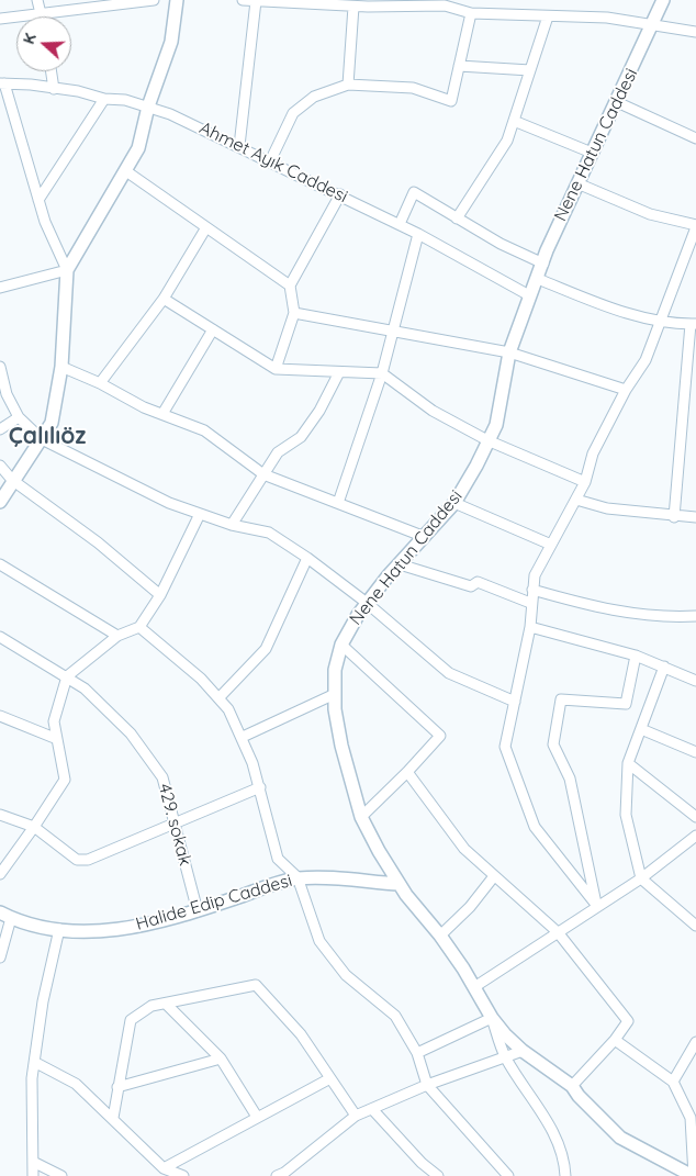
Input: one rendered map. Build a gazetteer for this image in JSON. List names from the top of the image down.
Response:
{
  "streets": {
    "street": [
      "Nene Hatun Caddesi",
      "Ahmet Ayık Caddesi",
      "429. sokak",
      "Halide Edip Caddesi"
    ]
  },
  "crossings": [
    ["Nene Hatun Caddesi", "Ahmet Ayık Caddesi"],
    ["Nene Hatun Caddesi", "Halide Edip Caddesi"],
    ["429. sokak", "Halide Edip Caddesi"]
  ],
  "districts": ["Çalılıöz"],
  "north": "left"
}
